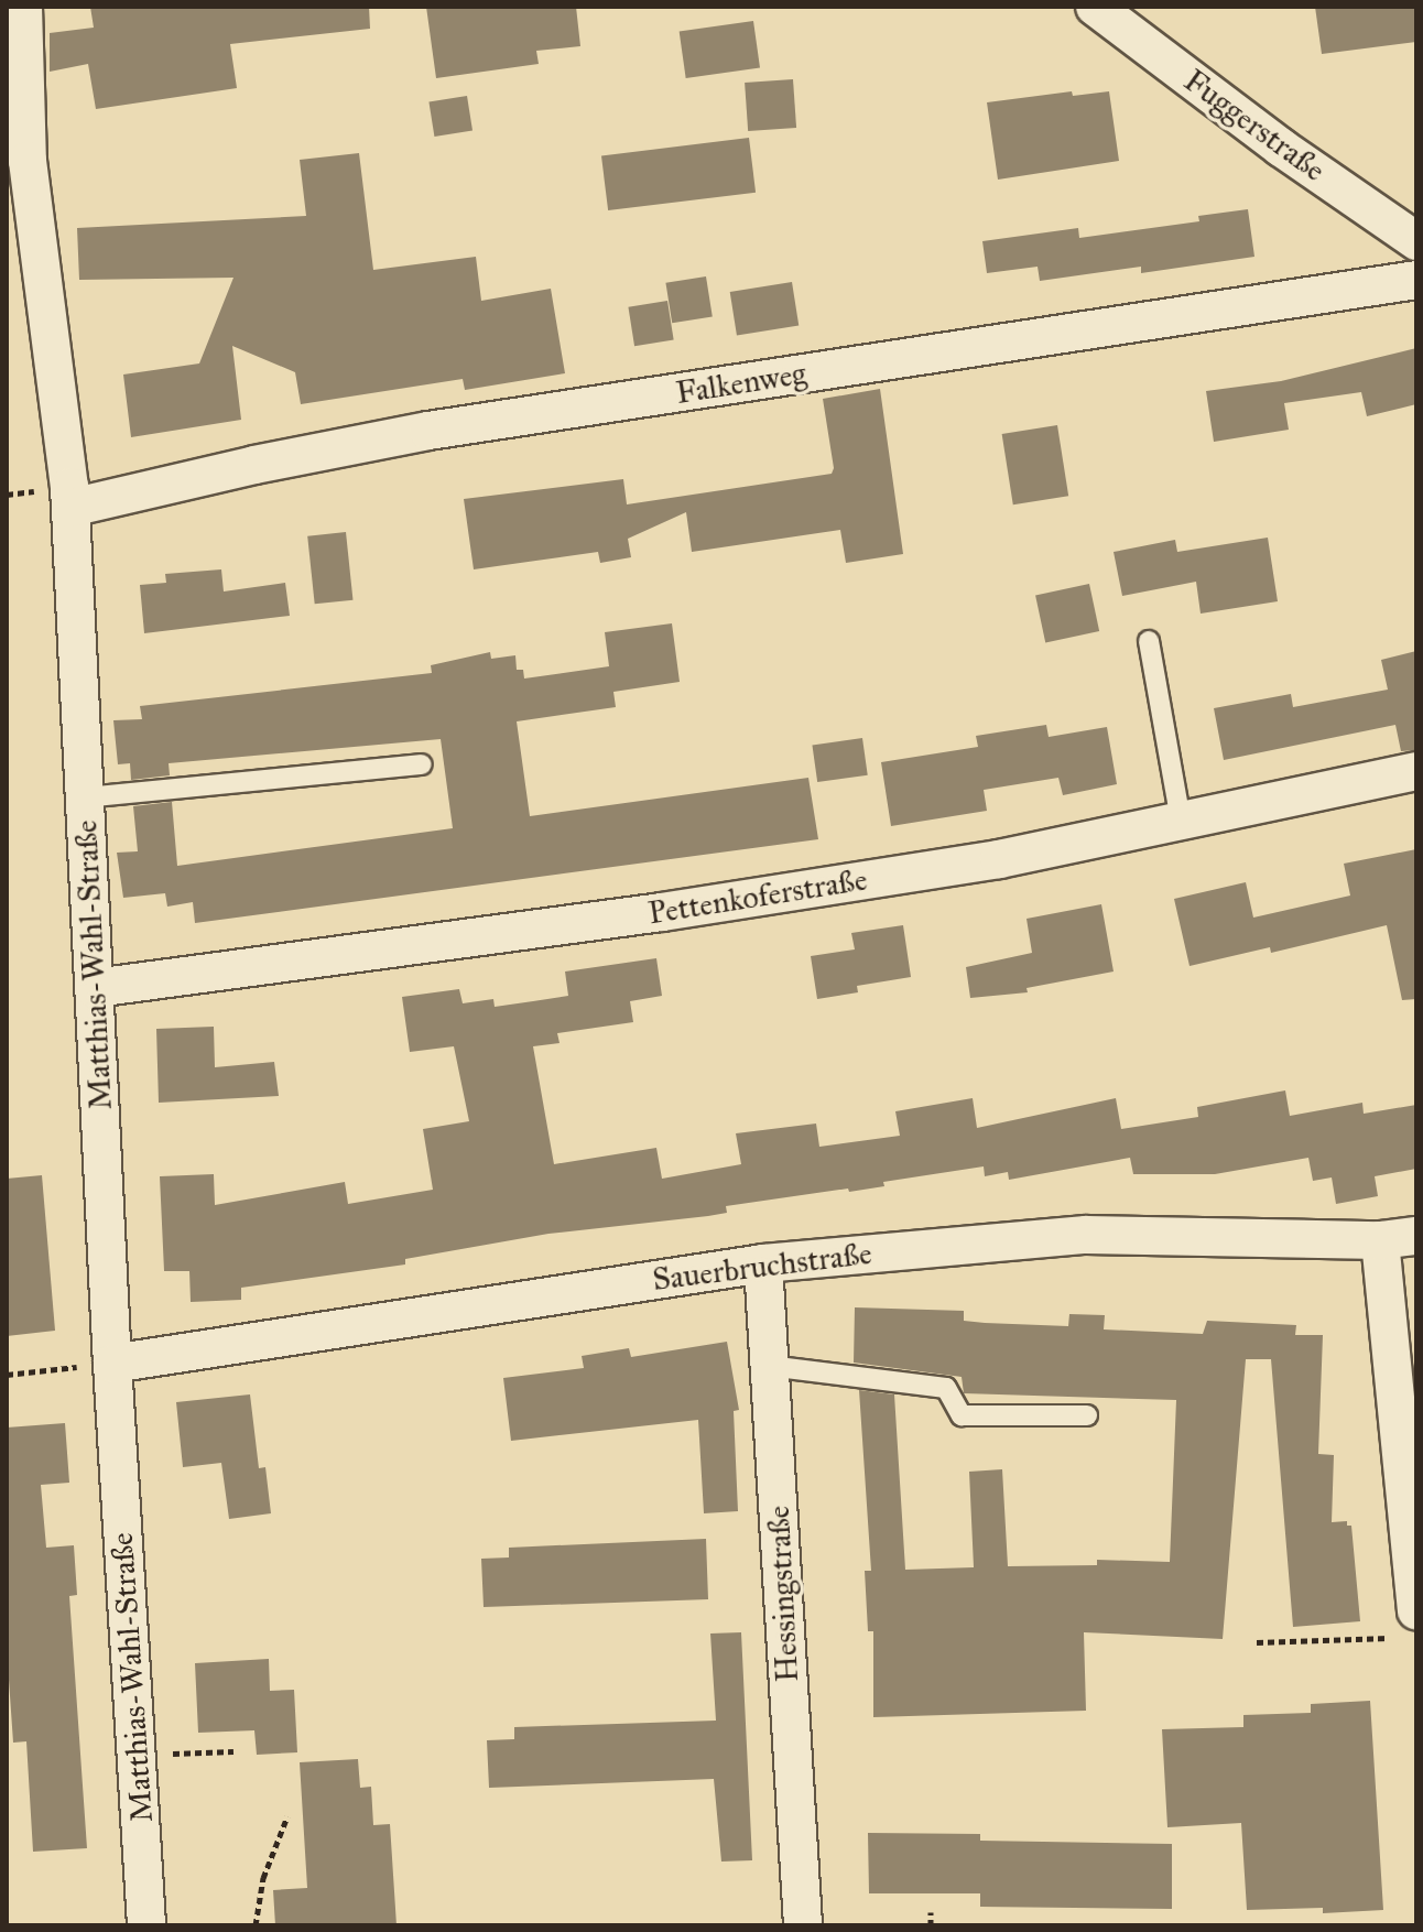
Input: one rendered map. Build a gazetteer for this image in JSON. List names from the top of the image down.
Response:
{
  "streets": {
    "street": [
      "Fuggerstraße",
      "Falkenweg",
      "Pettenkoferstraße",
      "Matthias-Wahl-Straße",
      "Sauerbruchstraße",
      "Hessingstraße"
    ]
  },
  "crossings": [
    ["Falkenweg", "Matthias-Wahl-Straße"],
    ["Pettenkoferstraße", "Matthias-Wahl-Straße"],
    ["Matthias-Wahl-Straße", "Sauerbruchstraße"],
    ["Sauerbruchstraße", "Hessingstraße"]
  ]
}
